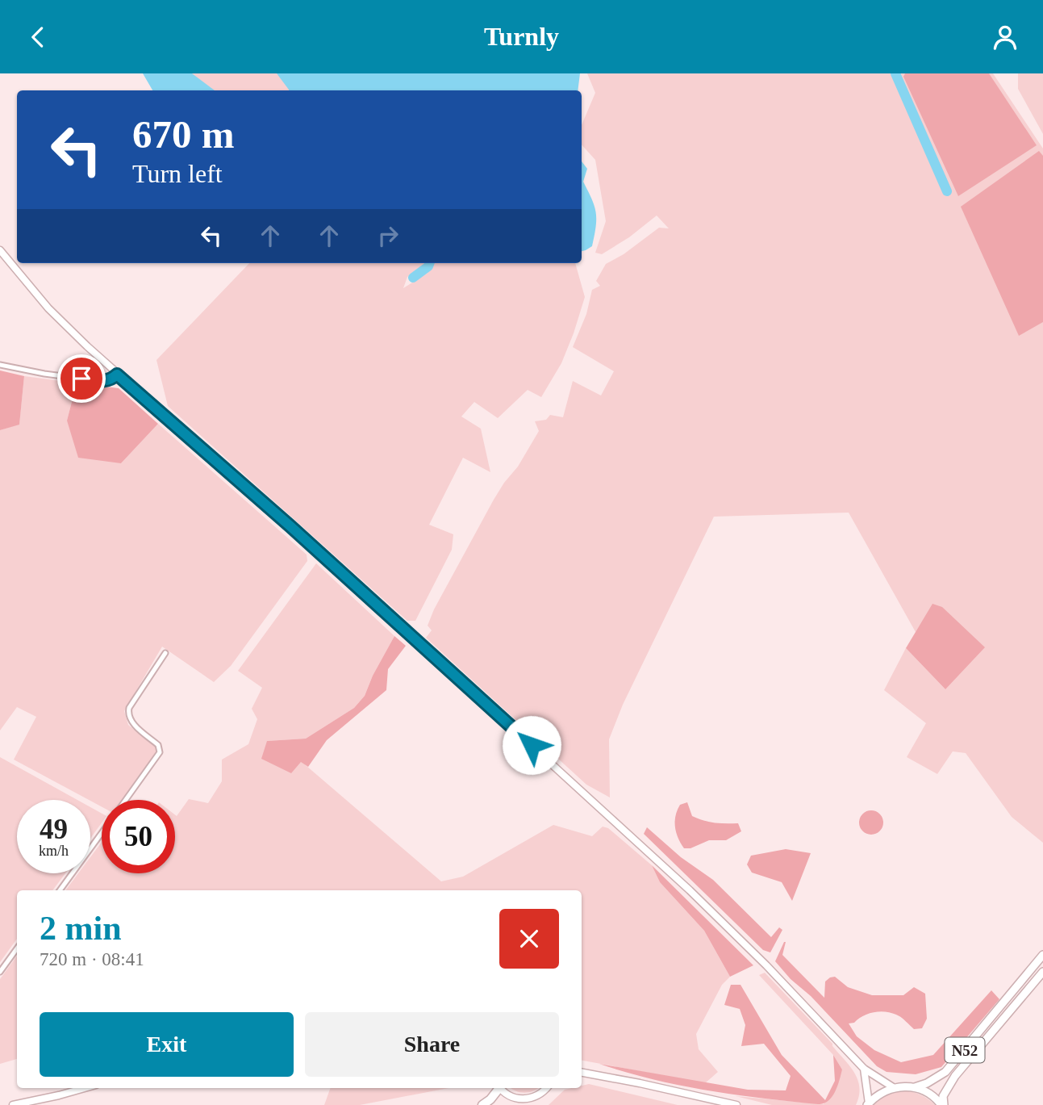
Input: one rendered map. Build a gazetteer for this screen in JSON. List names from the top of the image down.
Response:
{
  "streets": {
    "main road": ["N52"]
  },
  "page": {
    "header": "Turnly",
    "turn": ["670 m", "Turn left"],
    "speed": "49 km/h",
    "limit": "50",
    "heading": ["2 min", "720 m · 08:41"],
    "buttons": ["Exit", "Share"]
  }
}
